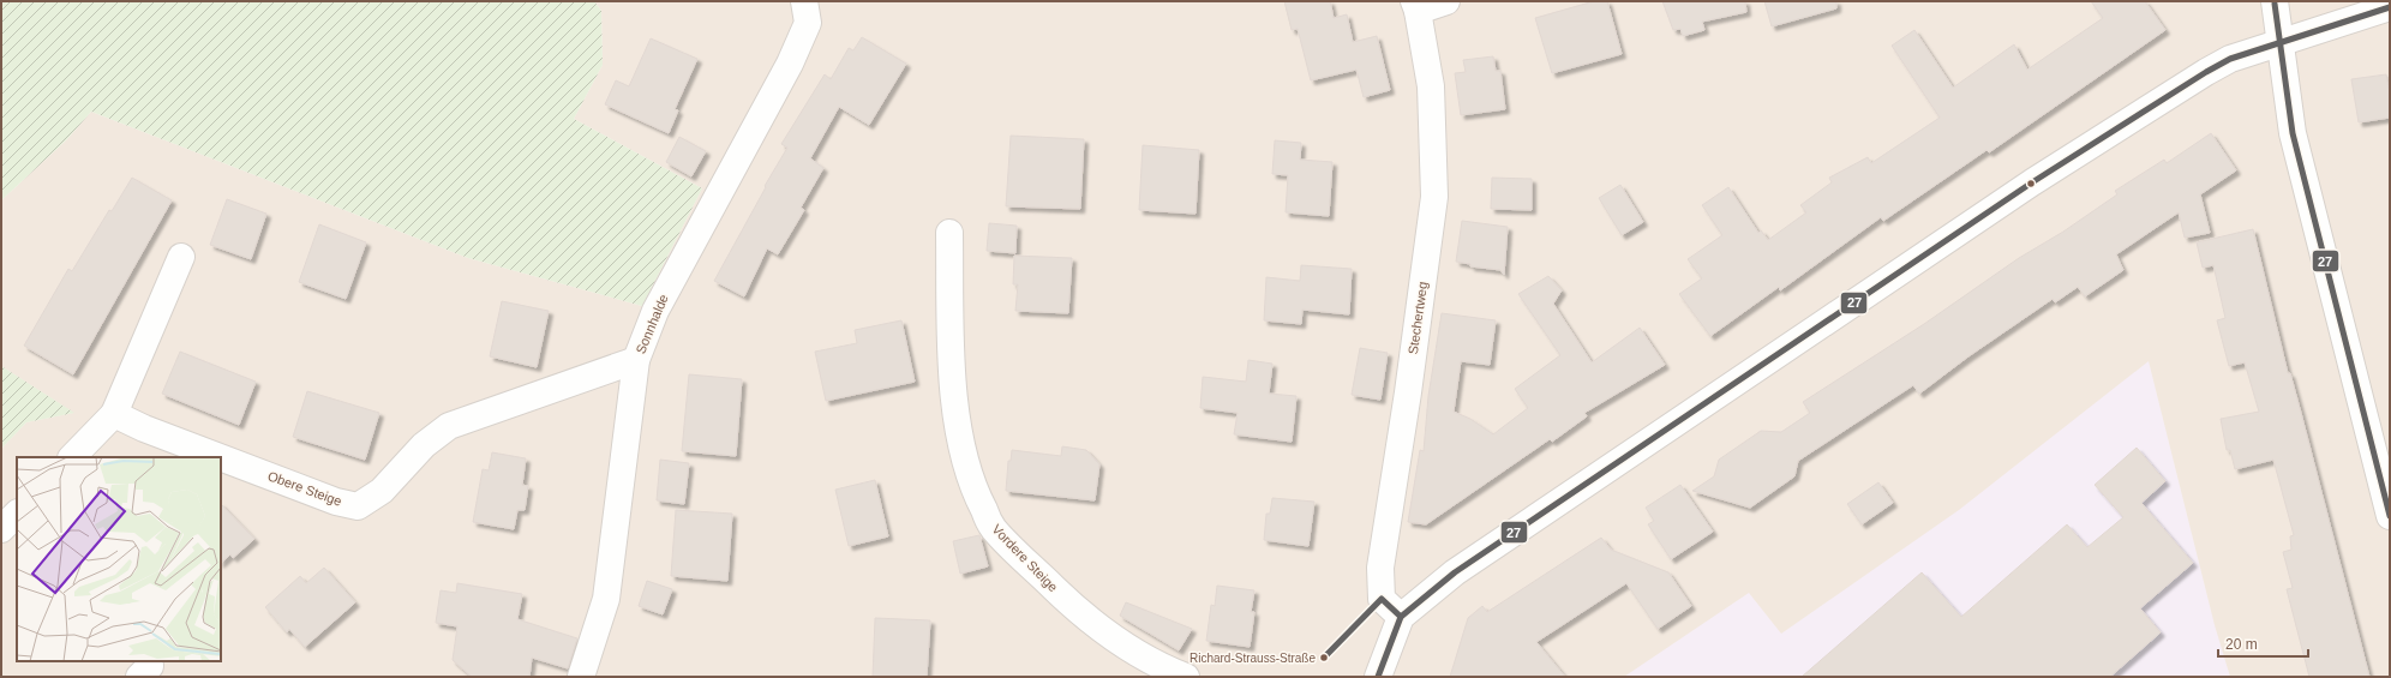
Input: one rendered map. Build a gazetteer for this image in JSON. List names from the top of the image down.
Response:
{
  "streets": {
    "street": [
      "Stechertweg",
      "Sonnhalde",
      "Obere Steige",
      "Vordere Steige"
    ]
  },
  "crossings": [
    ["Sonnhalde", "Obere Steige"]
  ],
  "places": ["Richard-Strauss-Straße"],
  "lines": ["transit line 27"],
  "scale_bar": "20 m"
}
